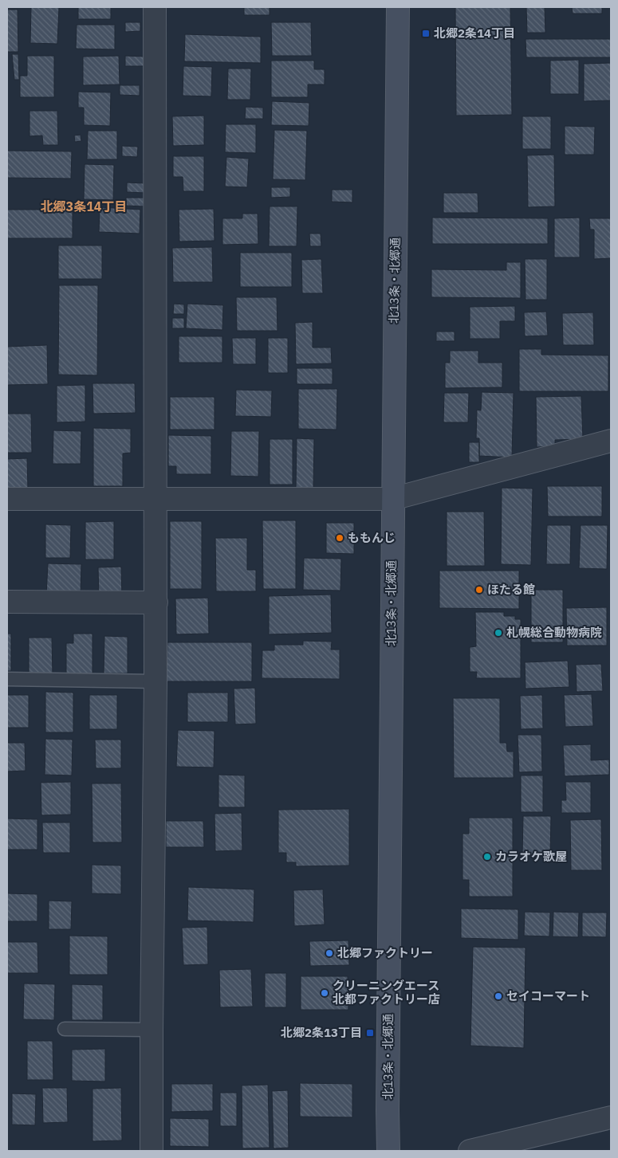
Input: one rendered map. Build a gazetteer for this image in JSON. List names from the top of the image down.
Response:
{
  "streets": {
    "main road": ["北13条・北郷通"]
  },
  "districts": ["北郷3条14丁目"],
  "places": {
    "transit": ["北郷2条14丁目", "北郷2条13丁目"],
    "other": [
      "ももんじ",
      "ほたる館",
      "札幌総合動物病院",
      "カラオケ歌屋",
      "北郷ファクトリー",
      "クリーニングエース 北都ファクトリー店",
      "セイコーマート"
    ]
  }
}
